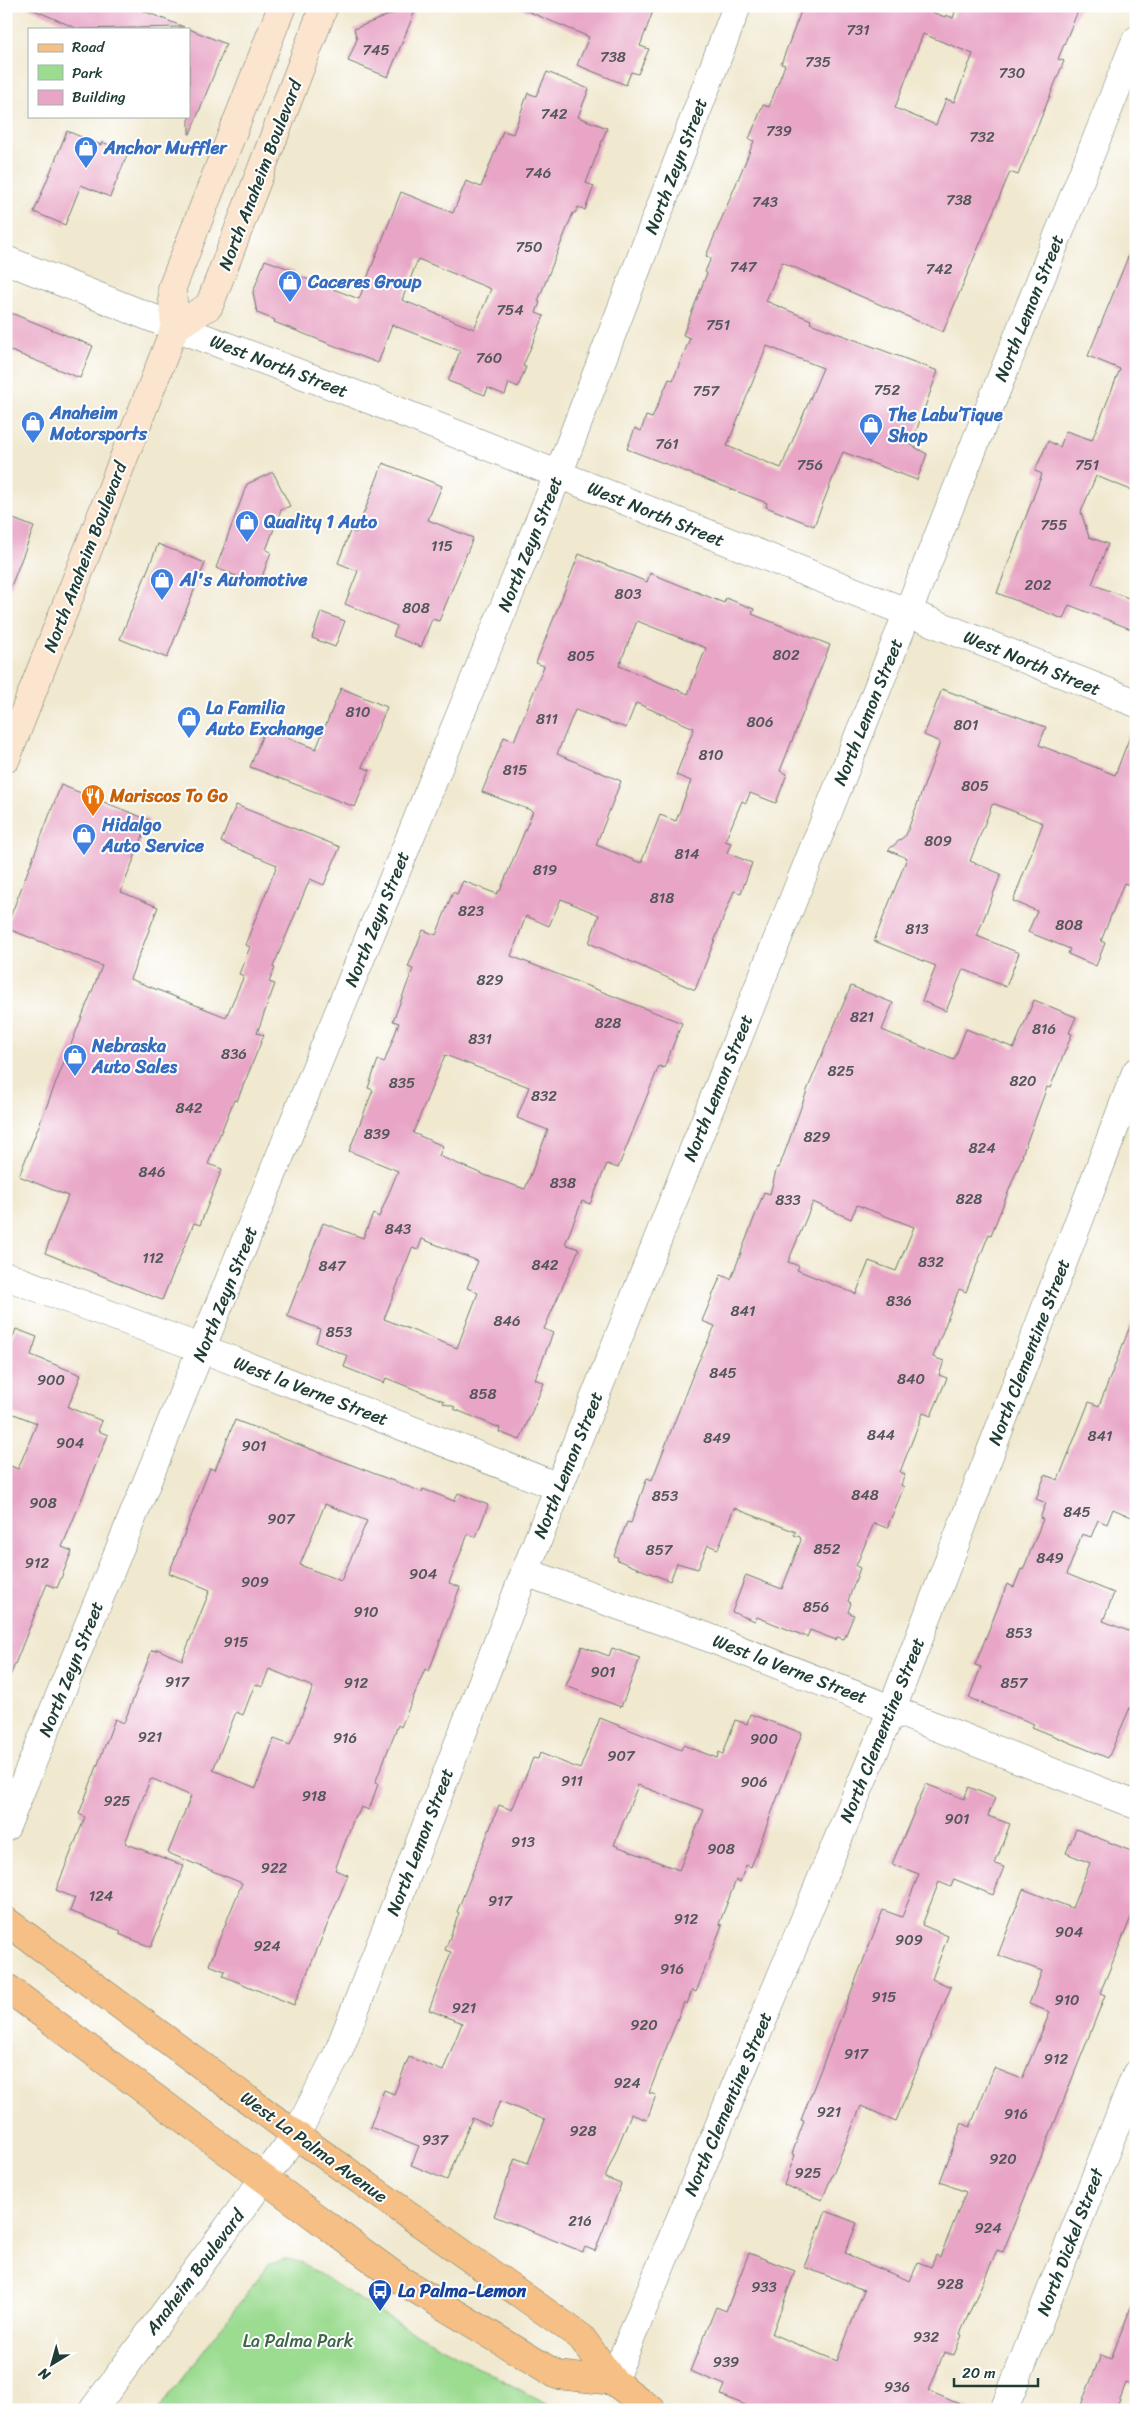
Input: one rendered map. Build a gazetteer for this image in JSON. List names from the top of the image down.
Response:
{
  "streets": {
    "main road": ["North Anaheim Boulevard", "West La Palma Avenue"],
    "street": [
      "North Zeyn Street",
      "North Lemon Street",
      "West North Street",
      "North Clementine Street",
      "West la Verne Street",
      "North Dickel Street",
      "Anaheim Boulevard"
    ]
  },
  "crossings": [
    ["North Zeyn Street", "West North Street"],
    ["North Zeyn Street", "West la Verne Street"],
    ["North Anaheim Boulevard", "West North Street"],
    ["North Lemon Street", "West North Street"],
    ["North Lemon Street", "West la Verne Street"],
    ["North Lemon Street", "West La Palma Avenue"],
    ["North Lemon Street", "Anaheim Boulevard"],
    ["North Clementine Street", "West la Verne Street"],
    ["North Clementine Street", "West La Palma Avenue"],
    ["West La Palma Avenue", "Anaheim Boulevard"]
  ],
  "parks": ["La Palma Park"],
  "places": {
    "shop": [
      "Anchor Muffler",
      "Caceres Group",
      "Anaheim Motorsports",
      "The Labu’Tique Shop",
      "Quality 1 Auto",
      "Al's Automotive",
      "La Familia Auto Exchange",
      "Hidalgo Auto Service",
      "Nebraska Auto Sales"
    ],
    "restaurant": ["Mariscos To Go"],
    "bus stop": ["La Palma-Lemon"]
  },
  "house_numbers": [
    "731",
    "745",
    "738",
    "735",
    "730",
    "742",
    "739",
    "732",
    "746",
    "738",
    "743",
    "750",
    "747",
    "742",
    "754",
    "751",
    "760",
    "752",
    "757",
    "761",
    "756",
    "751",
    "755",
    "115",
    "202",
    "803",
    "808",
    "802",
    "805",
    "810",
    "811",
    "806",
    "801",
    "810",
    "815",
    "805",
    "809",
    "814",
    "819",
    "818",
    "823",
    "808",
    "813",
    "829",
    "821",
    "828",
    "816",
    "831",
    "836",
    "825",
    "820",
    "835",
    "832",
    "842",
    "839",
    "829",
    "824",
    "846",
    "838",
    "828",
    "833",
    "843",
    "112",
    "832",
    "842",
    "847",
    "836",
    "841",
    "846",
    "853",
    "845",
    "840",
    "900",
    "858",
    "844",
    "841",
    "849",
    "904",
    "901",
    "848",
    "853",
    "908",
    "845",
    "907",
    "852",
    "857",
    "849",
    "912",
    "904",
    "909",
    "856",
    "910",
    "853",
    "915",
    "901",
    "917",
    "912",
    "857",
    "921",
    "916",
    "900",
    "907",
    "911",
    "906",
    "918",
    "925",
    "901",
    "913",
    "908",
    "922",
    "124",
    "917",
    "912",
    "904",
    "909",
    "924",
    "916",
    "915",
    "910",
    "921",
    "920",
    "917",
    "912",
    "924",
    "921",
    "916",
    "928",
    "937",
    "920",
    "925",
    "216",
    "924",
    "928",
    "933",
    "932",
    "939",
    "936"
  ],
  "legend": ["Road", "Park", "Building"],
  "scale_bar": "20 m",
  "north": "bottom left"
}
